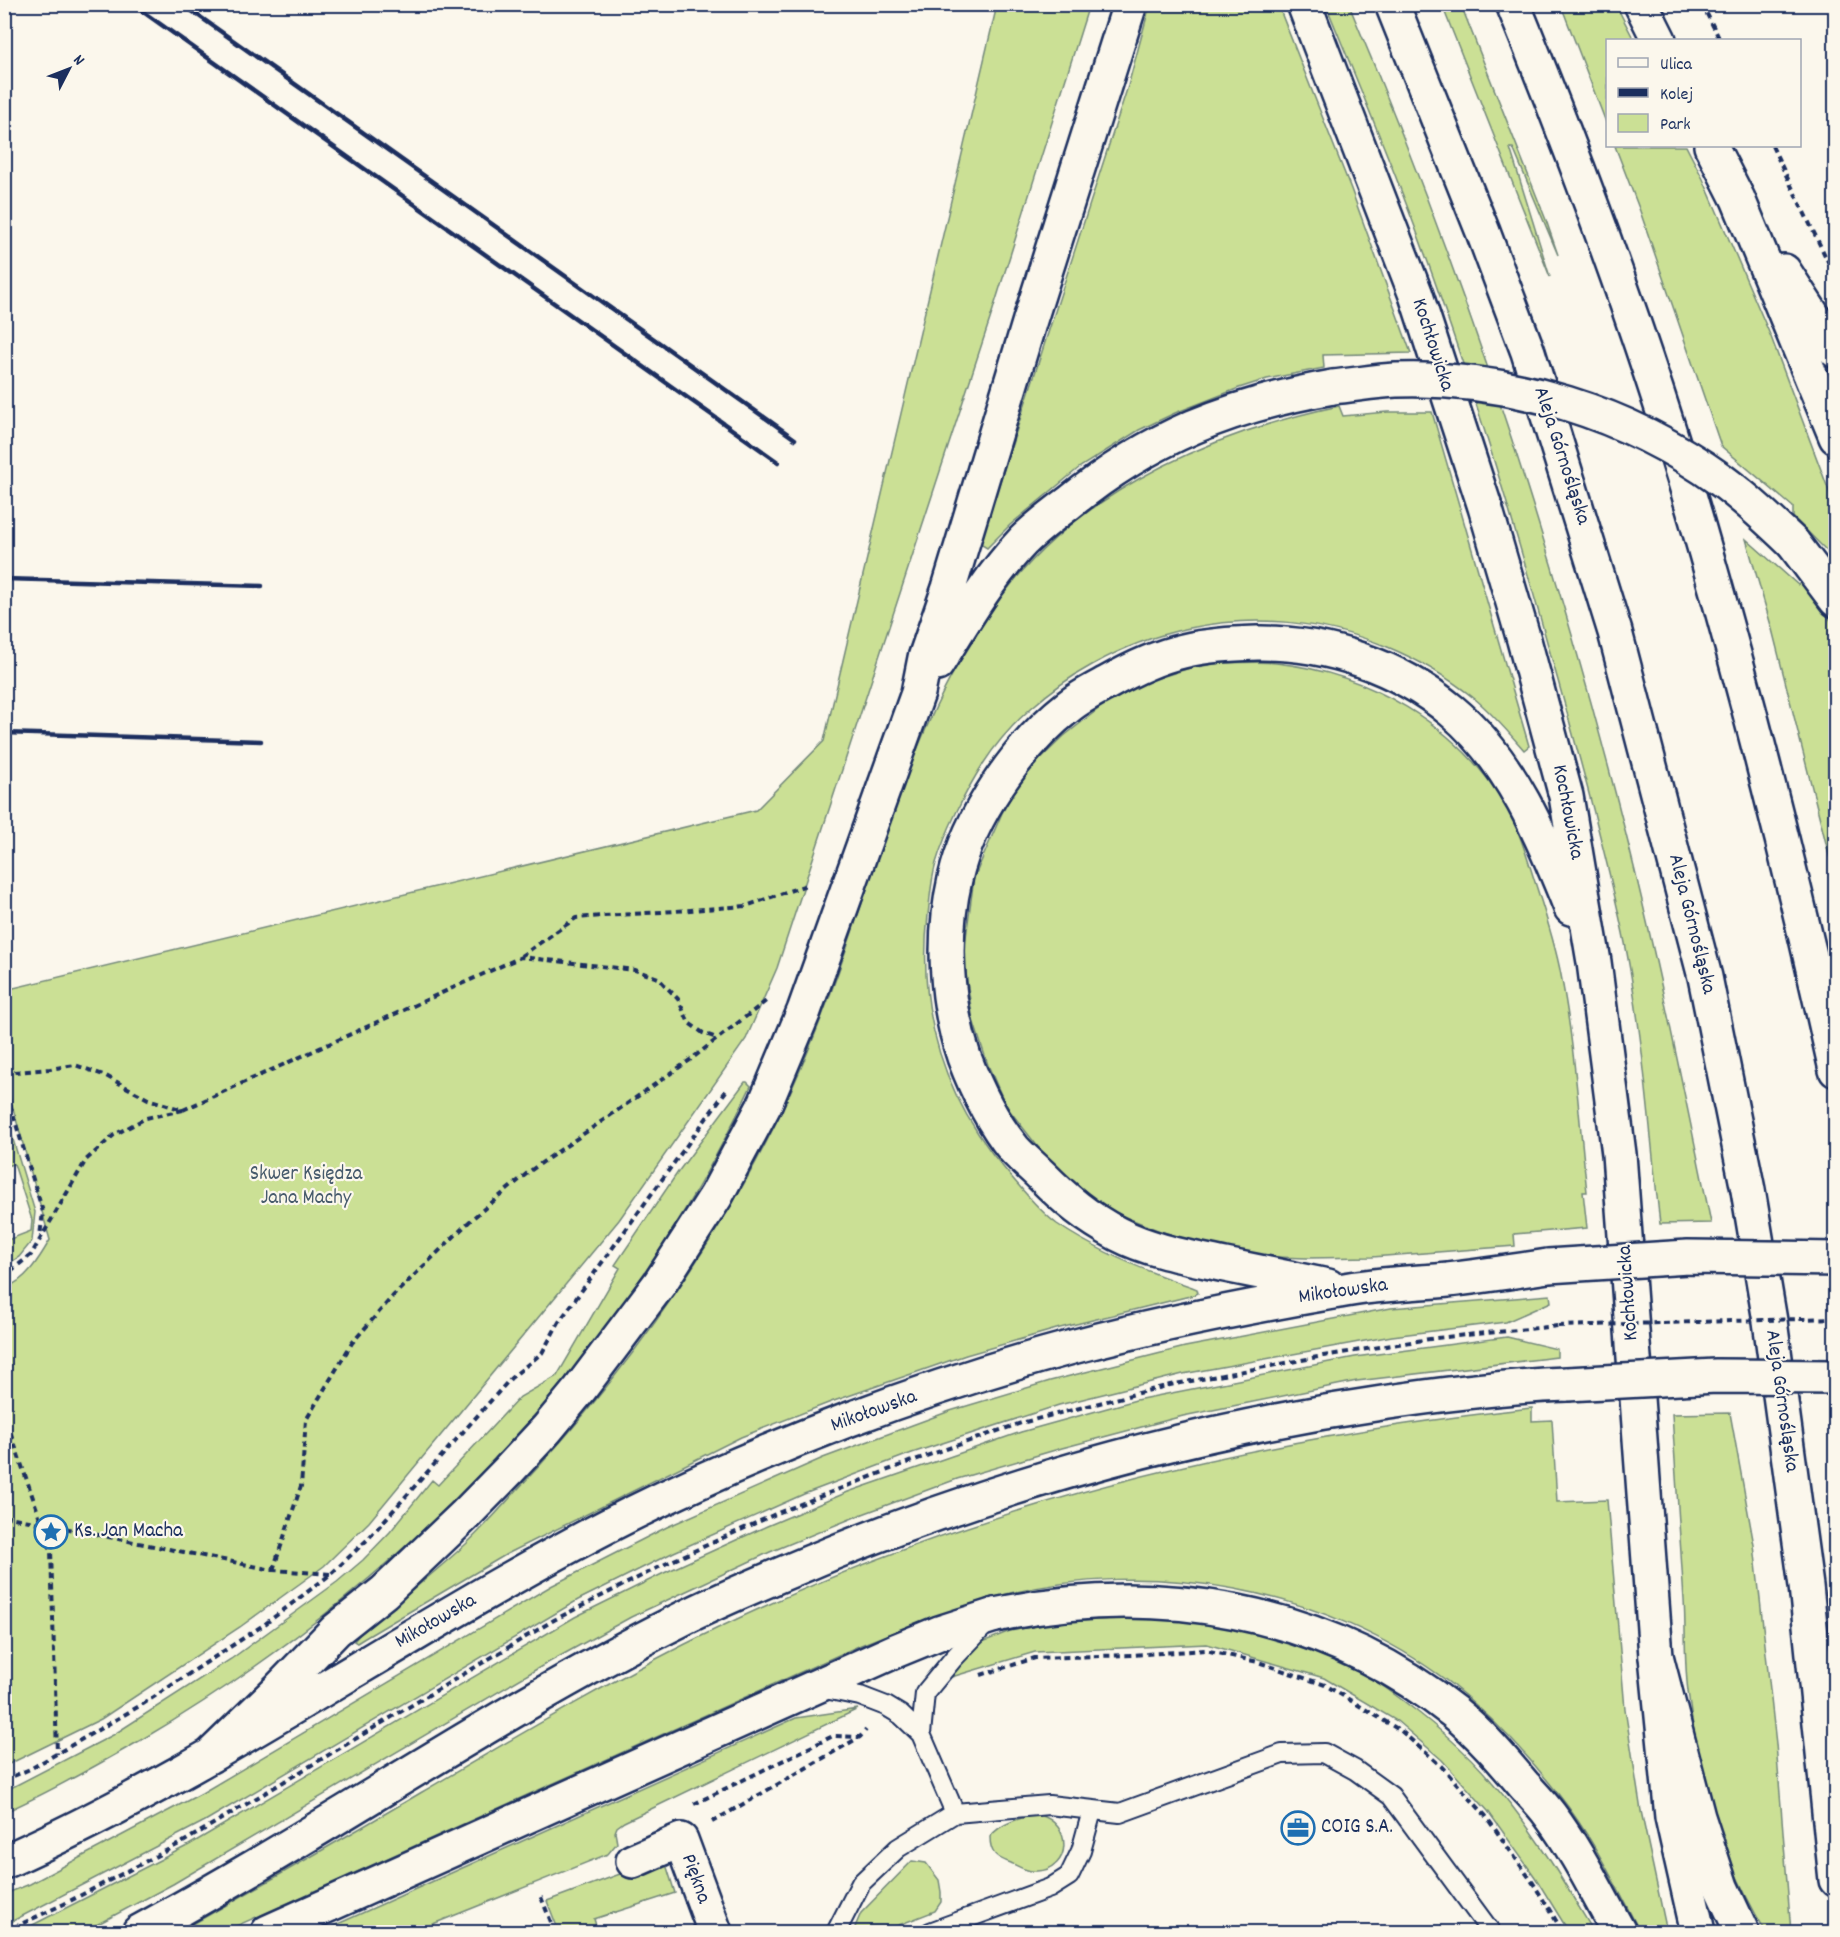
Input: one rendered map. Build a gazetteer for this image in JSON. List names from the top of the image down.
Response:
{
  "streets": {
    "main road": [
      "Kochłowicka",
      "Aleja Górnośląska",
      "Mikołowska",
      "Piękna"
    ]
  },
  "parks": ["Skwer Księdza Jana Machy"],
  "places": {
    "place": ["Ks. Jan Macha"],
    "office": ["COIG S.A."]
  },
  "legend": ["Ulica", "Kolej", "Park"],
  "north": "top right"
}
